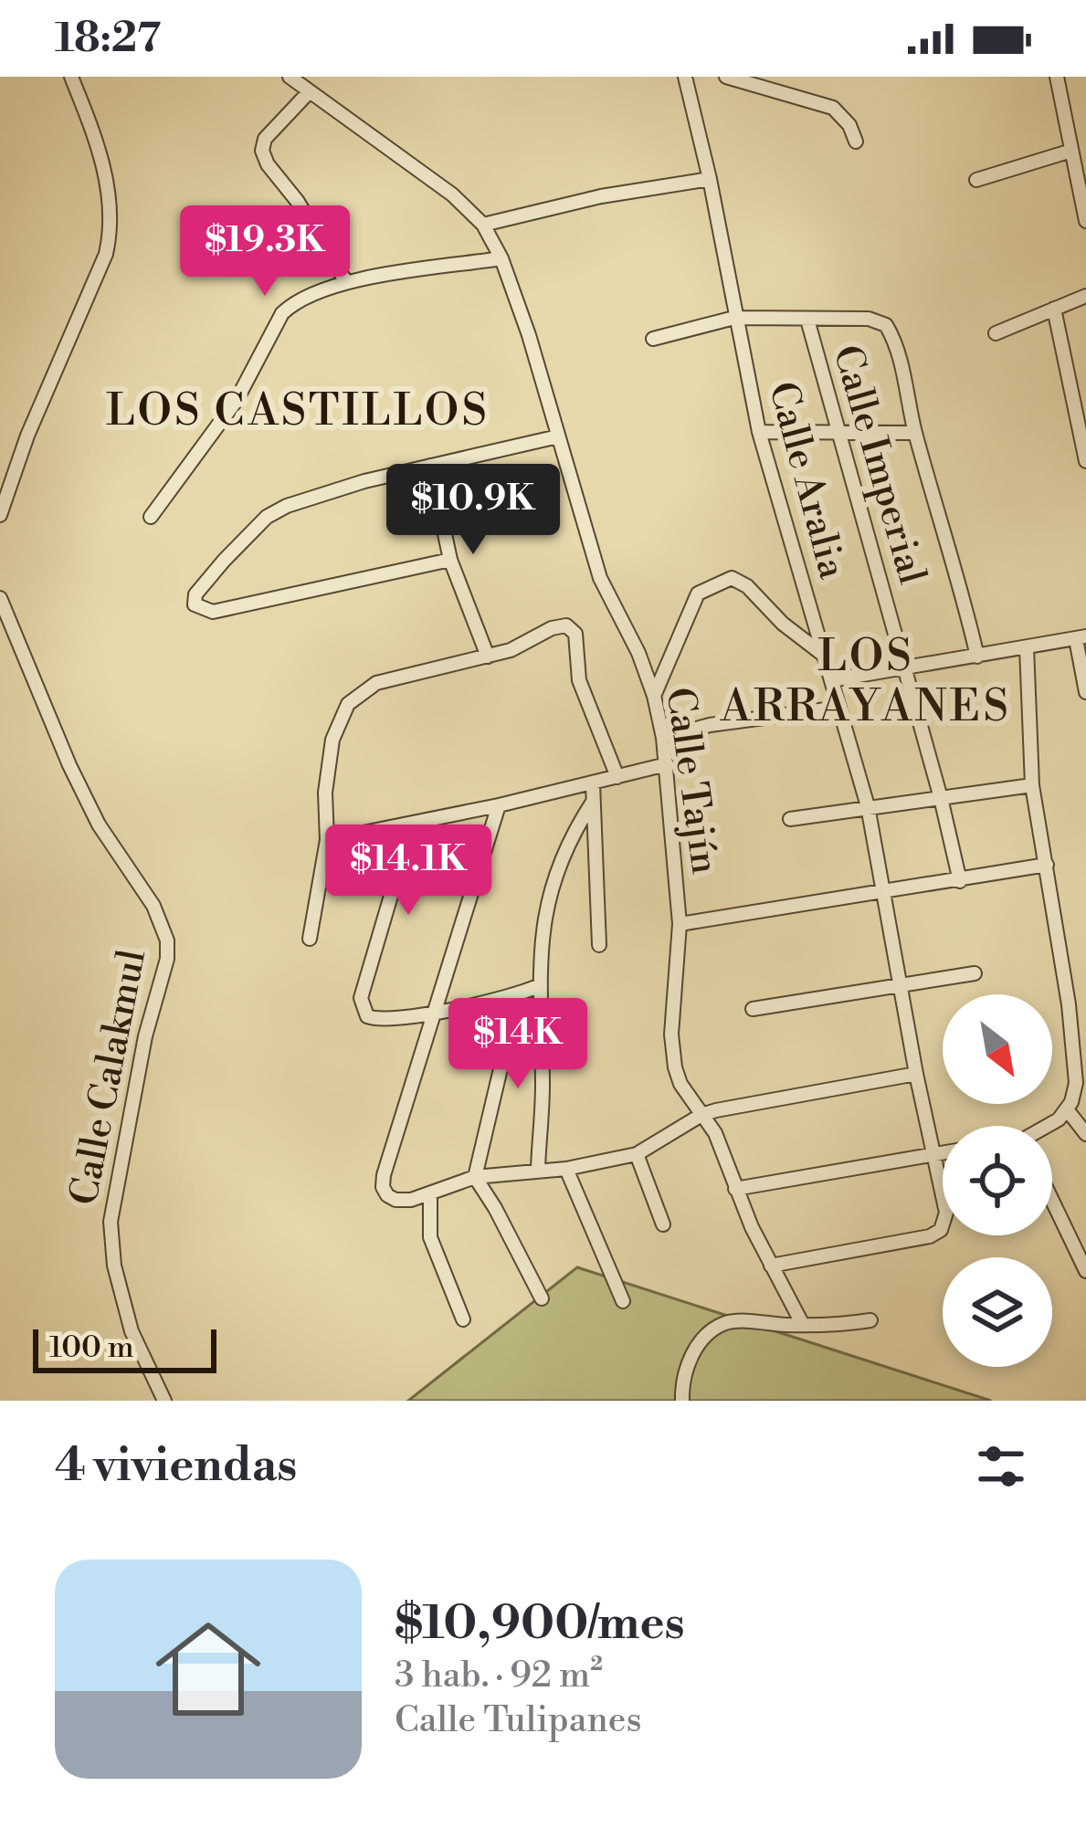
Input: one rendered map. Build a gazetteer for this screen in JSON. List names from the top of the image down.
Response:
{
  "streets": {
    "street": [
      "Calle Imperial",
      "Calle Aralia",
      "Calle Tajín",
      "Calle Calakmul"
    ]
  },
  "crossings": [
    ["Calle Aralia", "Calle Tajín"]
  ],
  "districts": ["LOS CASTILLOS", "LOS ARRAYANES"],
  "scale_bar": "100 m",
  "north": "bottom right",
  "page": {
    "status": "18:27",
    "price": [
      "$19.3K",
      "$10.9K",
      "$14.1K",
      "$14K"
    ],
    "scale": "100 m",
    "heading": "4 viviendas",
    "list": [
      {
        "name": "$10,900/mes",
        "note": "3 hab. · 92 m² · Calle Tulipanes"
      }
    ]
  }
}
